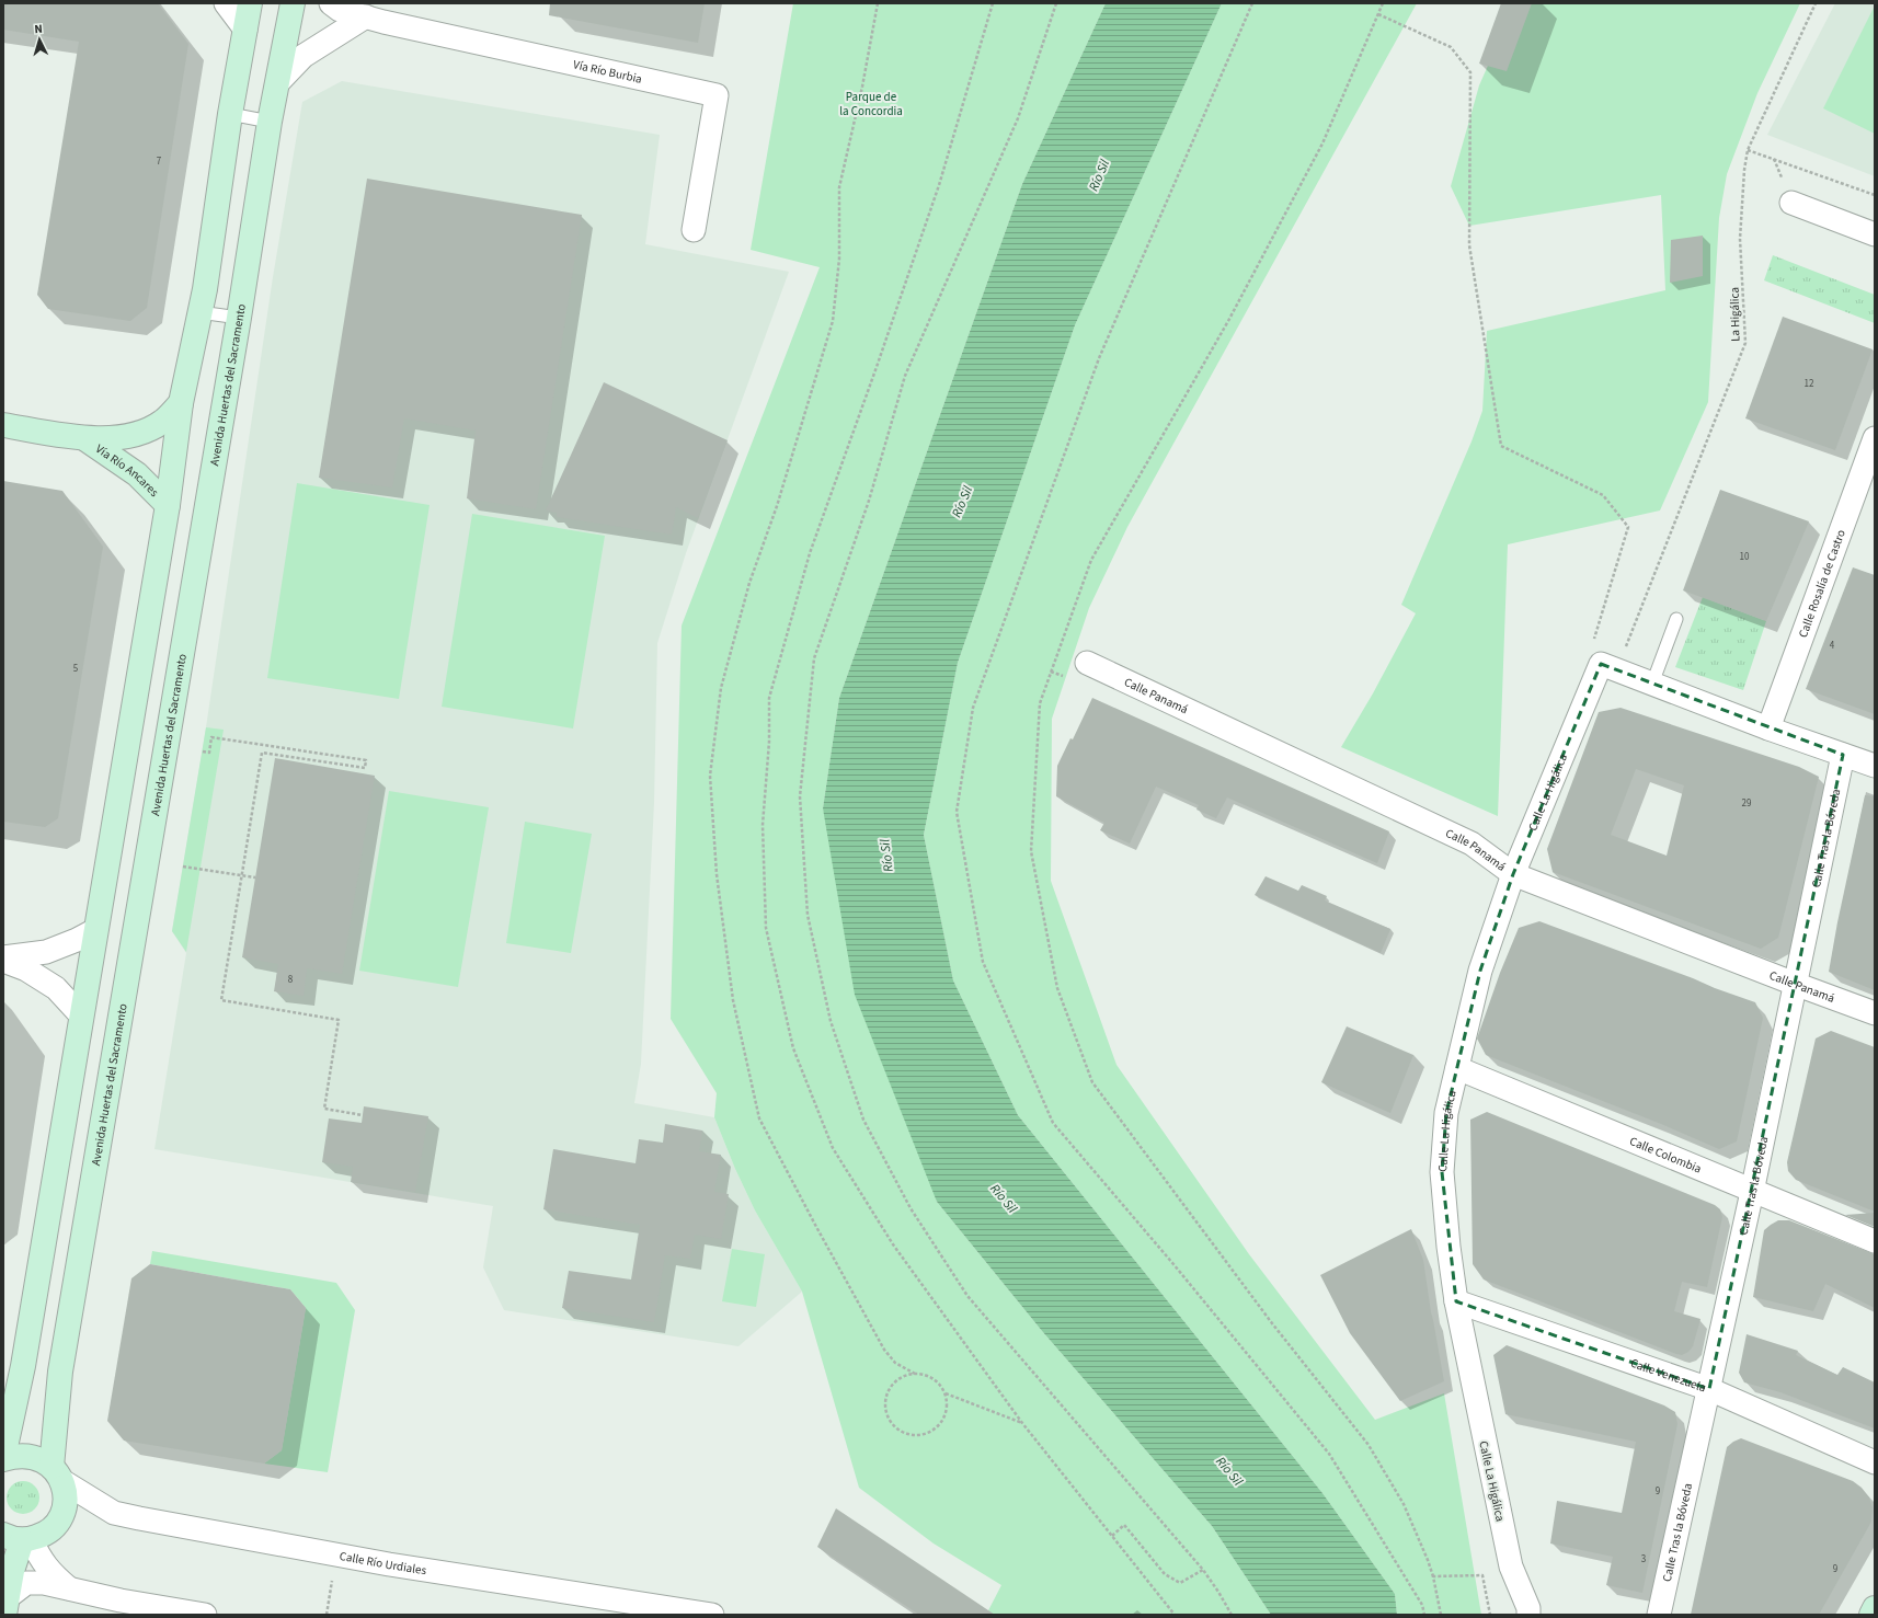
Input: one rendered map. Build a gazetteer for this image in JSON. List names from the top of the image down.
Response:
{
  "streets": {
    "street": [
      "Vía Río Burbia",
      "Avenida Huertas del Sacramento",
      "Vía Río Ancares",
      "Calle Rosalía de Castro",
      "Calle Panamá",
      "Calle La Higálica",
      "Calle Tras la Bóveda",
      "Calle Colombia",
      "Calle Venezuela",
      "Calle Río Urdiales"
    ],
    "path": ["La Higálica"]
  },
  "crossings": [
    ["La Higálica", "Calle La Higálica"],
    ["Avenida Huertas del Sacramento", "Calle Río Urdiales"],
    ["Calle Panamá", "Calle La Higálica"],
    ["Calle Panamá", "Calle Tras la Bóveda"],
    ["Calle La Higálica", "Calle Colombia"],
    ["Calle La Higálica", "Calle Venezuela"],
    ["Calle Tras la Bóveda", "Calle Colombia"],
    ["Calle Tras la Bóveda", "Calle Venezuela"]
  ],
  "water": ["Río Sil"],
  "parks": ["Parque de la Concordia"],
  "house_numbers": [
    "7",
    "12",
    "10",
    "4",
    "5",
    "29",
    "8",
    "9",
    "3",
    "9"
  ],
  "north": "top"
}
